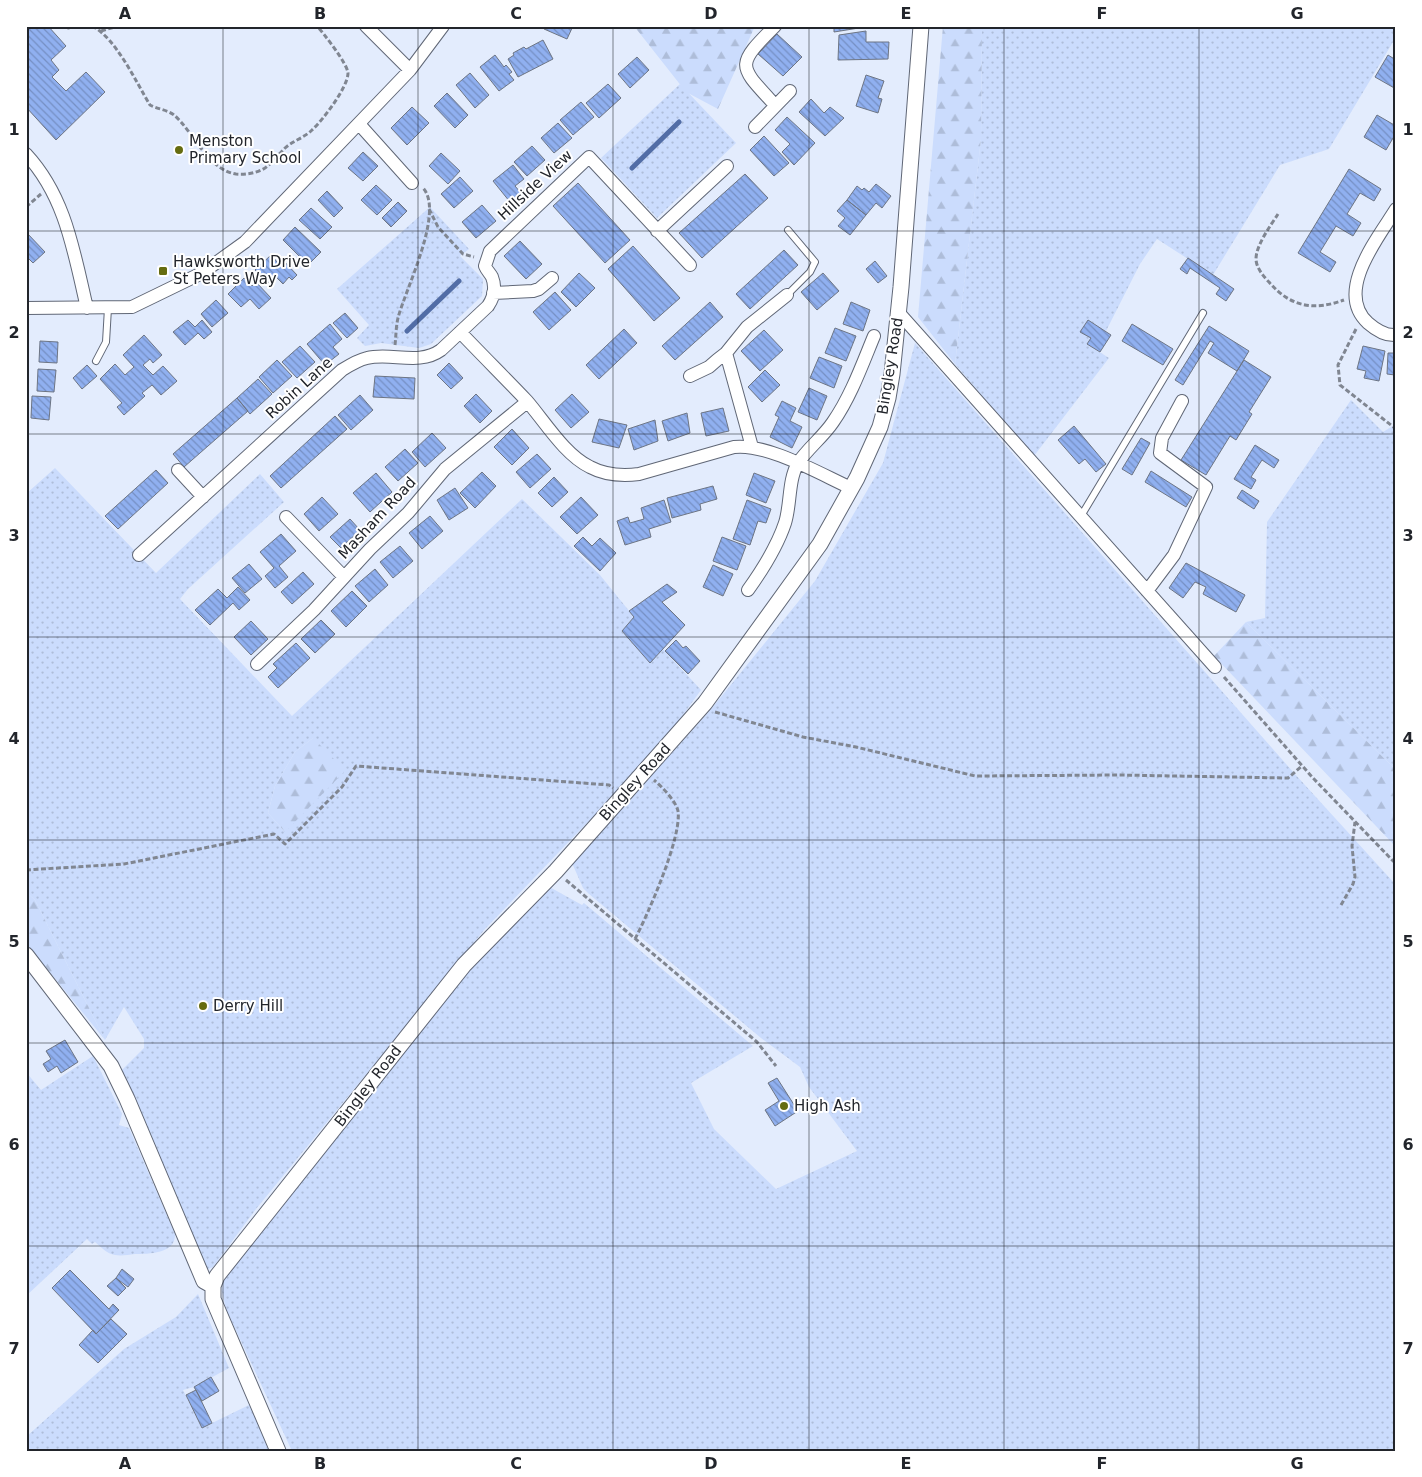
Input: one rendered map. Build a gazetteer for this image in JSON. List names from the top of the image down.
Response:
{
  "streets": {
    "street": [
      "Hillside View",
      "Bingley Road",
      "Robin Lane",
      "Masham Road"
    ]
  },
  "places": {
    "other": ["Menston Primary School", "Derry Hill", "High Ash"],
    "transit": ["Hawksworth Drive St Peters Way"]
  },
  "grid": {
    "columns": [
      "A",
      "B",
      "C",
      "D",
      "E",
      "F",
      "G"
    ],
    "rows": [
      "1",
      "2",
      "3",
      "4",
      "5",
      "6",
      "7"
    ]
  }
}
